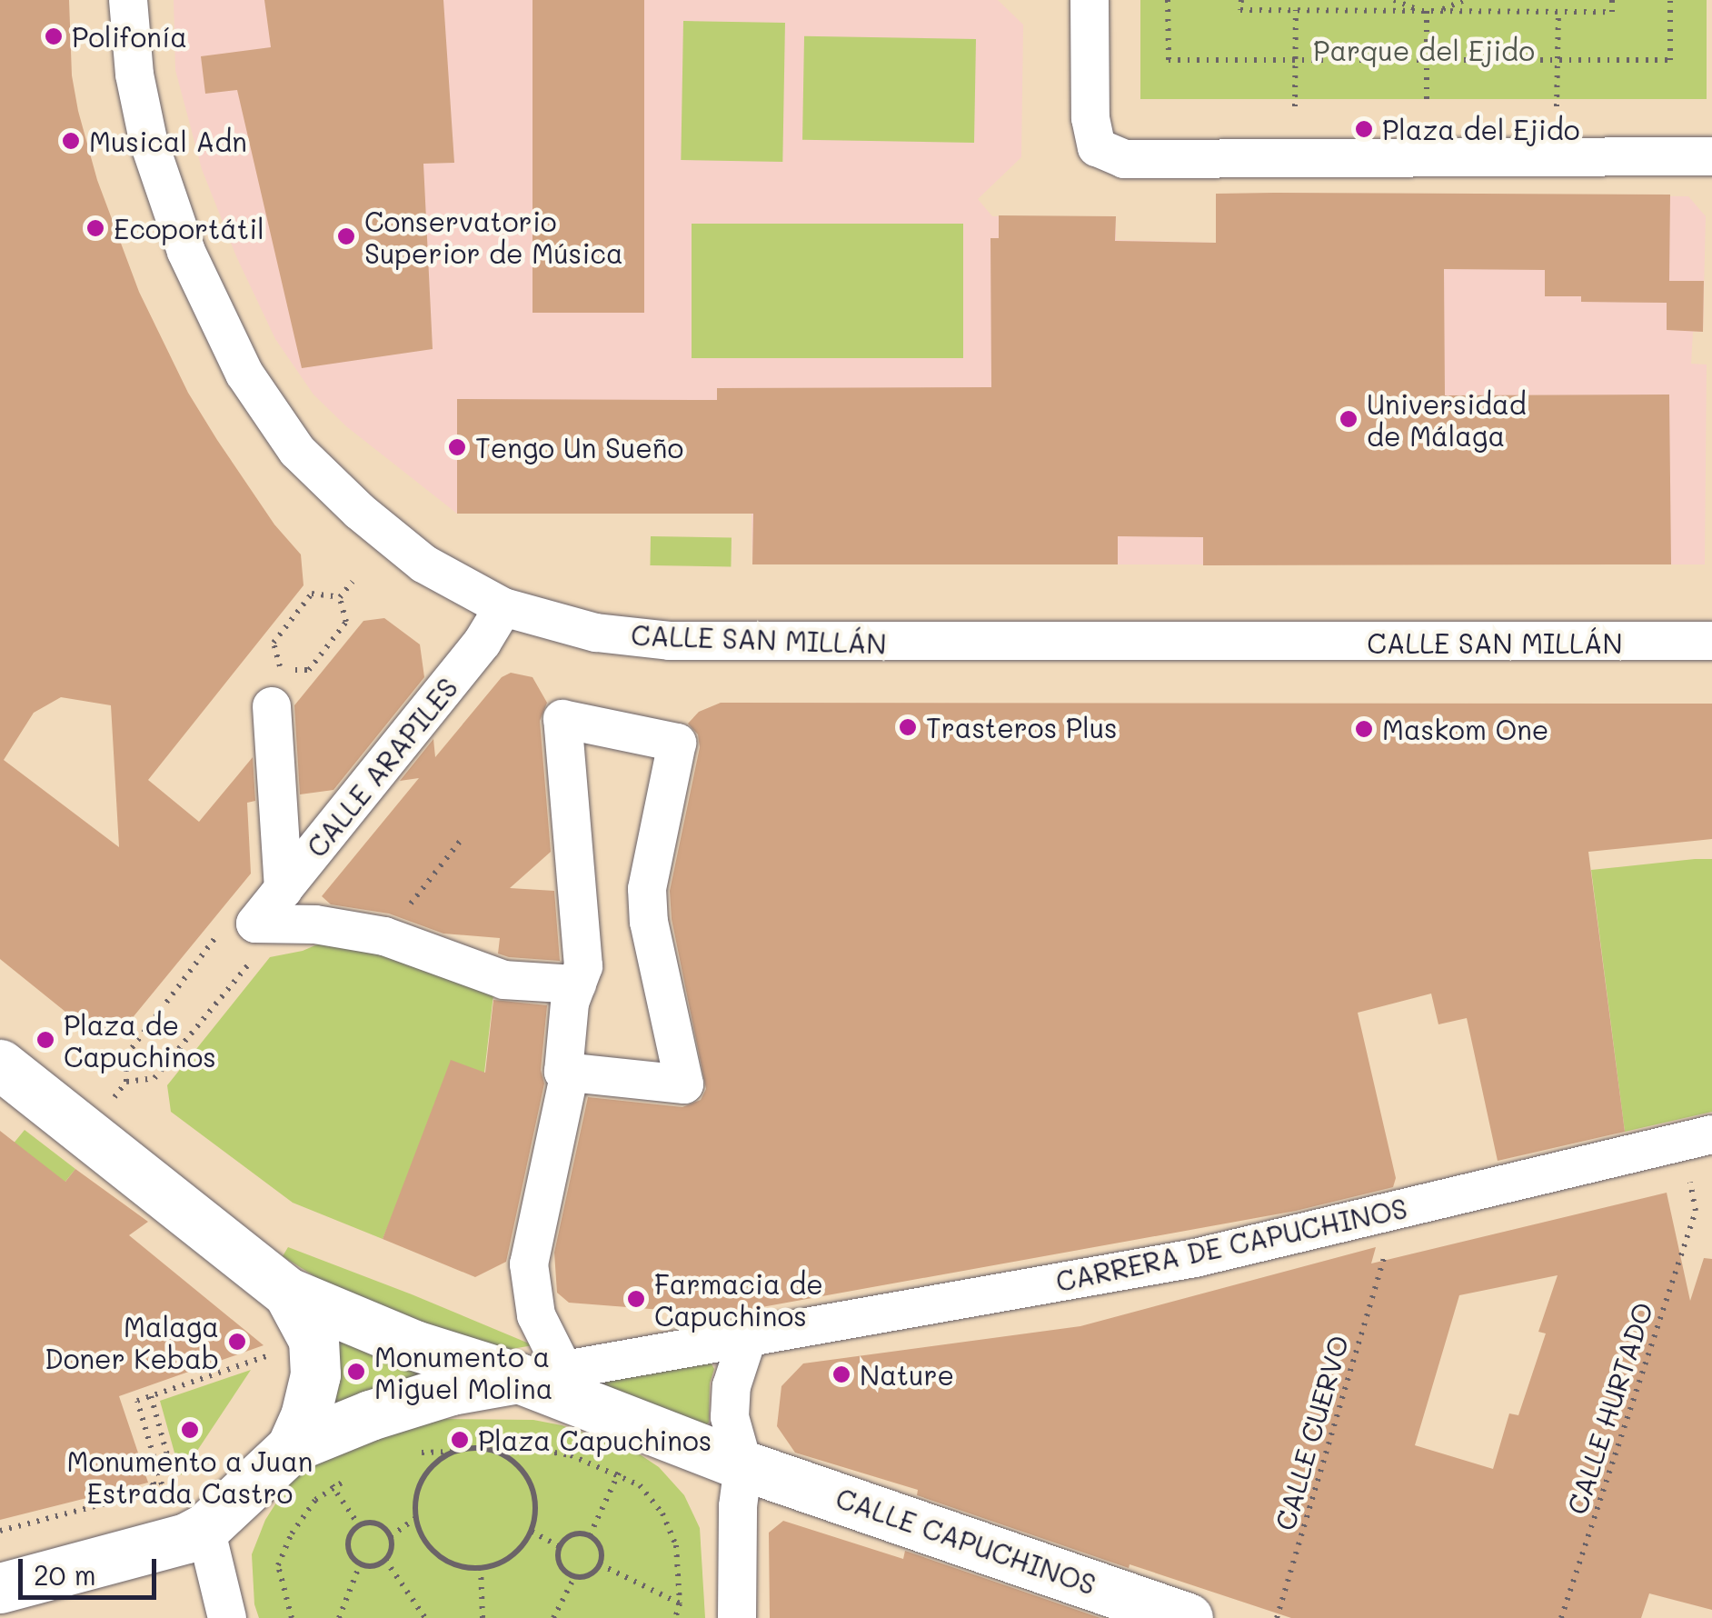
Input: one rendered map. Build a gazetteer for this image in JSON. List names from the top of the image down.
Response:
{
  "streets": {
    "main road": ["CALLE CAPUCHINOS"],
    "street": ["CALLE SAN MILLÁN", "CALLE ARAPILES", "CARRERA DE CAPUCHINOS"],
    "path": ["CALLE HURTADO", "CALLE CUERVO"]
  },
  "crossings": [
    ["CALLE SAN MILLÁN", "CALLE ARAPILES"]
  ],
  "parks": ["Parque del Ejido"],
  "places": [
    "Polifonía",
    "Plaza del Ejido",
    "Musical Adn",
    "Ecoportátil",
    "Conservatorio Superior de Música",
    "Universidad de Málaga",
    "Tengo Un Sueño",
    "Trasteros Plus",
    "Maskom One",
    "Plaza de Capuchinos",
    "Farmacia de Capuchinos",
    "Malaga Doner Kebab",
    "Monumento a Miguel Molina",
    "Nature",
    "Monumento a Juan Estrada Castro",
    "Plaza Capuchinos"
  ],
  "scale_bar": "20 m"
}
